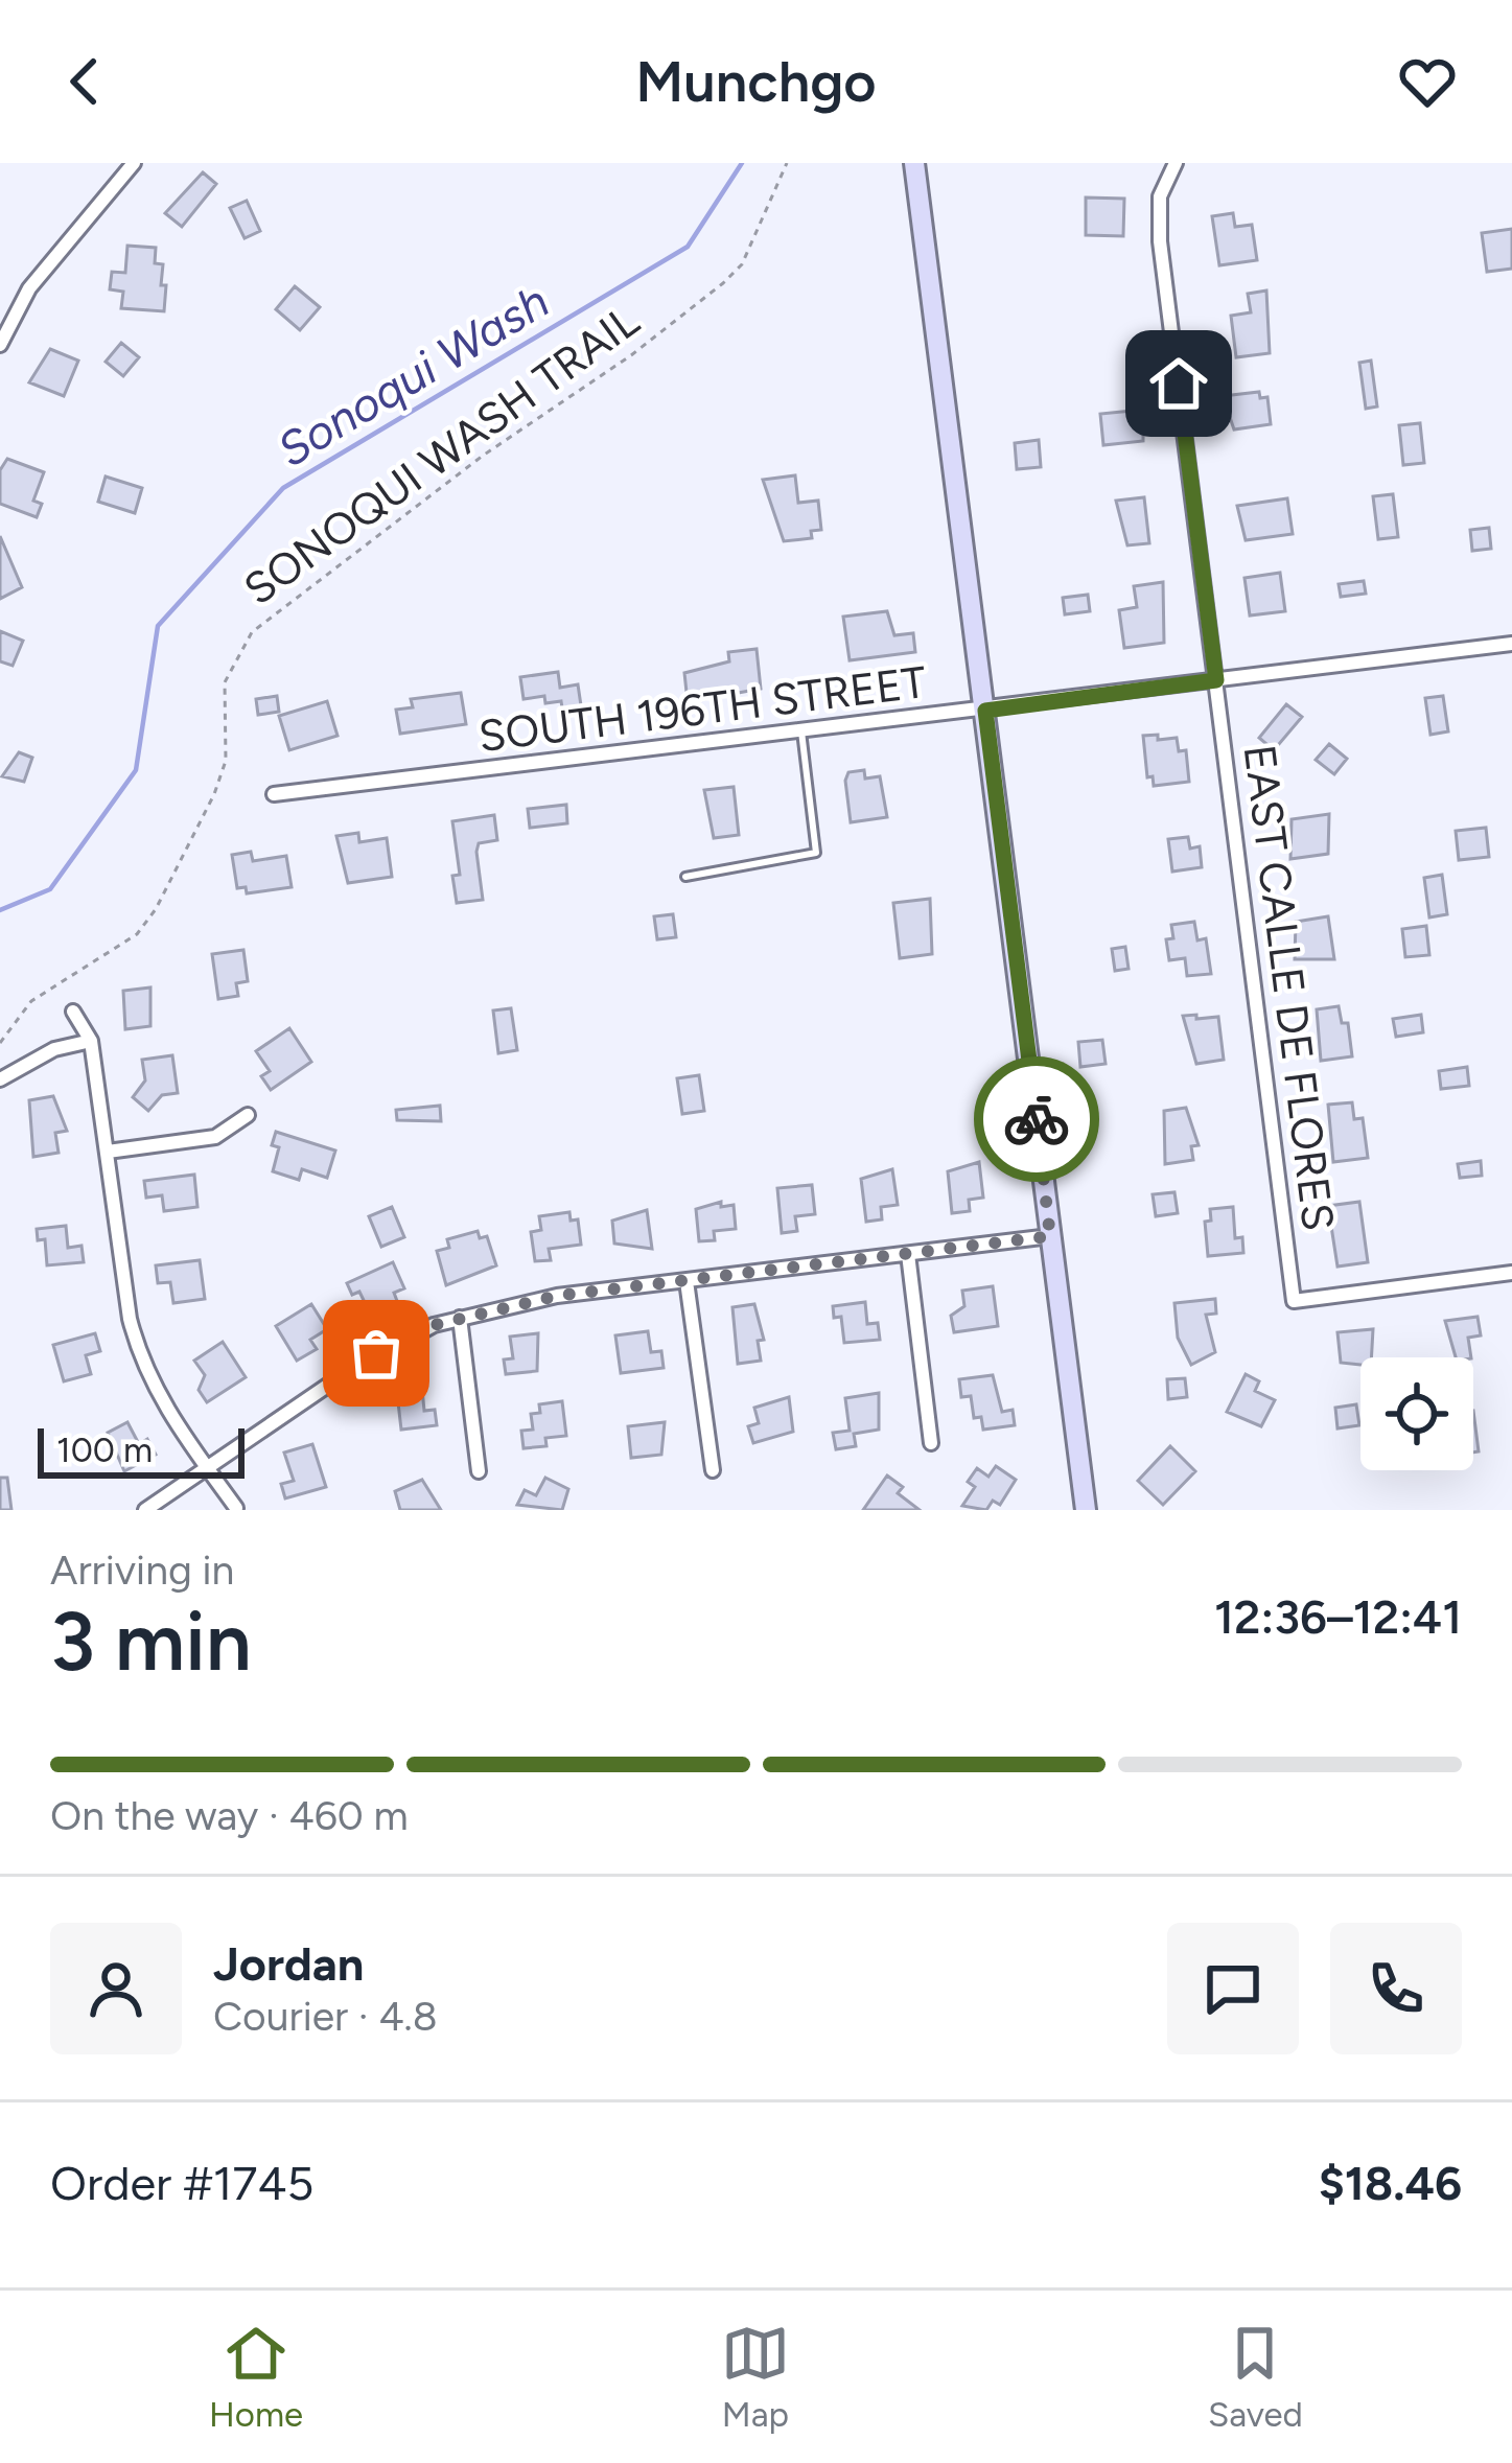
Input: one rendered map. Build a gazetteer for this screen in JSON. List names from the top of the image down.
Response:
{
  "streets": {
    "street": ["SOUTH 196TH STREET", "EAST CALLE DE FLORES"],
    "path": ["SONOQUI WASH TRAIL"]
  },
  "crossings": [
    ["SOUTH 196TH STREET", "EAST CALLE DE FLORES"]
  ],
  "water": ["Sonoqui Wash"],
  "scale_bar": "100 m",
  "page": {
    "header": "Munchgo",
    "scale": "100 m",
    "heading": ["3 min", "Arriving in", "12:36–12:41"],
    "panel": [
      "Jordan",
      "Courier · 4.8",
      "Order #1745",
      "$18.46"
    ],
    "bar": "On the way · 460 m",
    "tabs": ["Home", "Map", "Saved"]
  }
}
